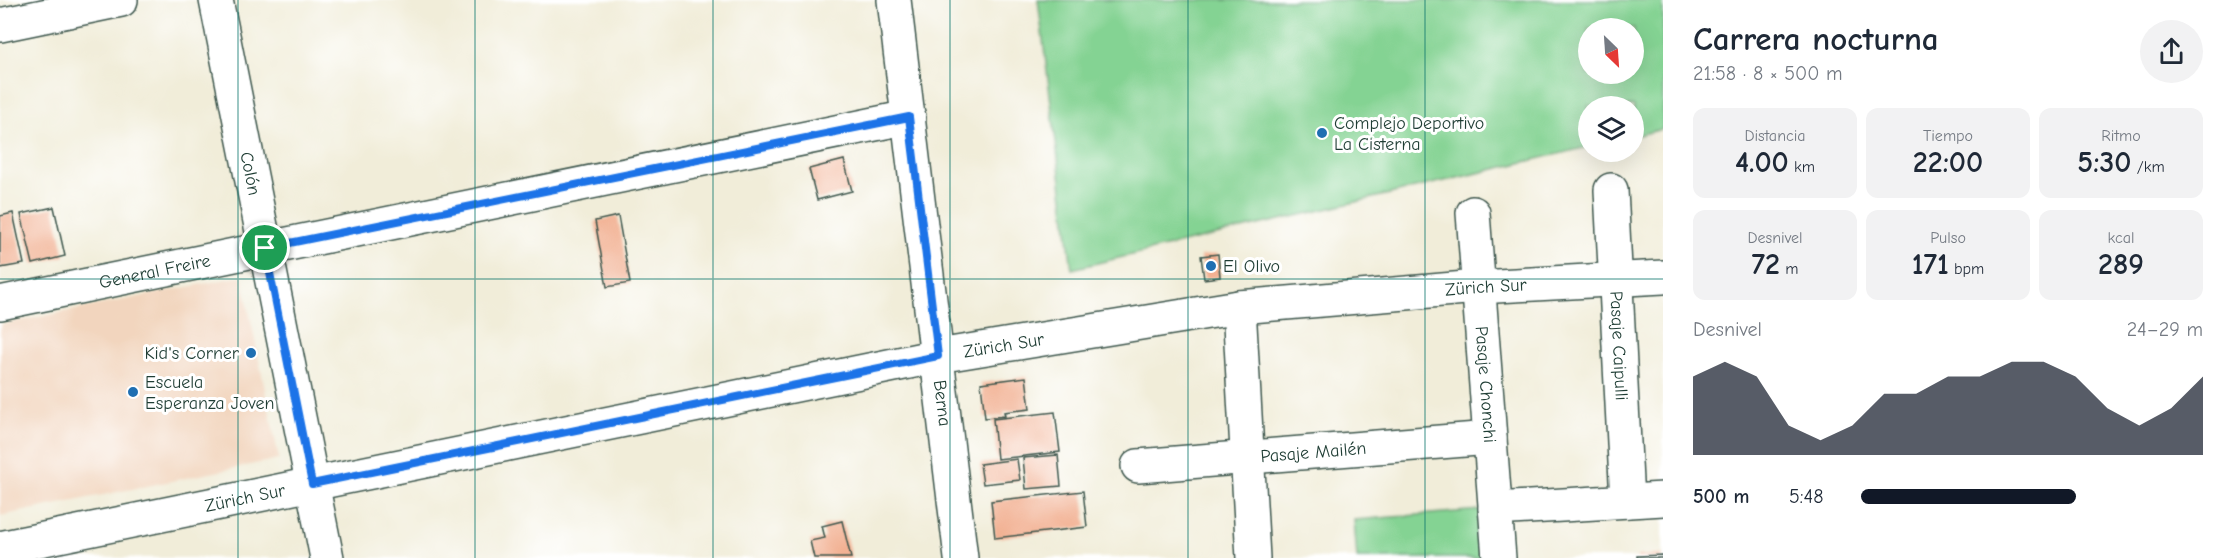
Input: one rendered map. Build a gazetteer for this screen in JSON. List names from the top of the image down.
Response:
{
  "streets": {
    "street": [
      "Colón",
      "General Freire",
      "Zürich Sur",
      "Pasaje Caipulli",
      "Pasaje Chonchi",
      "Berna",
      "Pasaje Mailén"
    ]
  },
  "crossings": [
    ["Colón", "General Freire"],
    ["Colón", "Zürich Sur"],
    ["General Freire", "Berna"],
    ["Zürich Sur", "Pasaje Caipulli"],
    ["Zürich Sur", "Pasaje Chonchi"],
    ["Zürich Sur", "Berna"],
    ["Pasaje Chonchi", "Pasaje Mailén"]
  ],
  "places": [
    "Complejo Deportivo La Cisterna",
    "El Olivo",
    "Kid's Corner",
    "Escuela Esperanza Joven"
  ],
  "north": "bottom right",
  "page": {
    "heading": ["Carrera nocturna", "21:58 · 8 × 500 m"],
    "stats": [
      ["Distancia", "4.00 km"],
      ["Tiempo", "22:00"],
      ["Ritmo", "5:30 /km"],
      ["Desnivel", "72 m"],
      ["Pulso", "171 bpm"],
      ["kcal", "289"]
    ],
    "chart": ["Desnivel", "24–29 m"],
    "list": [
      {
        "name": "500 m",
        "note": "5:48"
      }
    ]
  }
}
